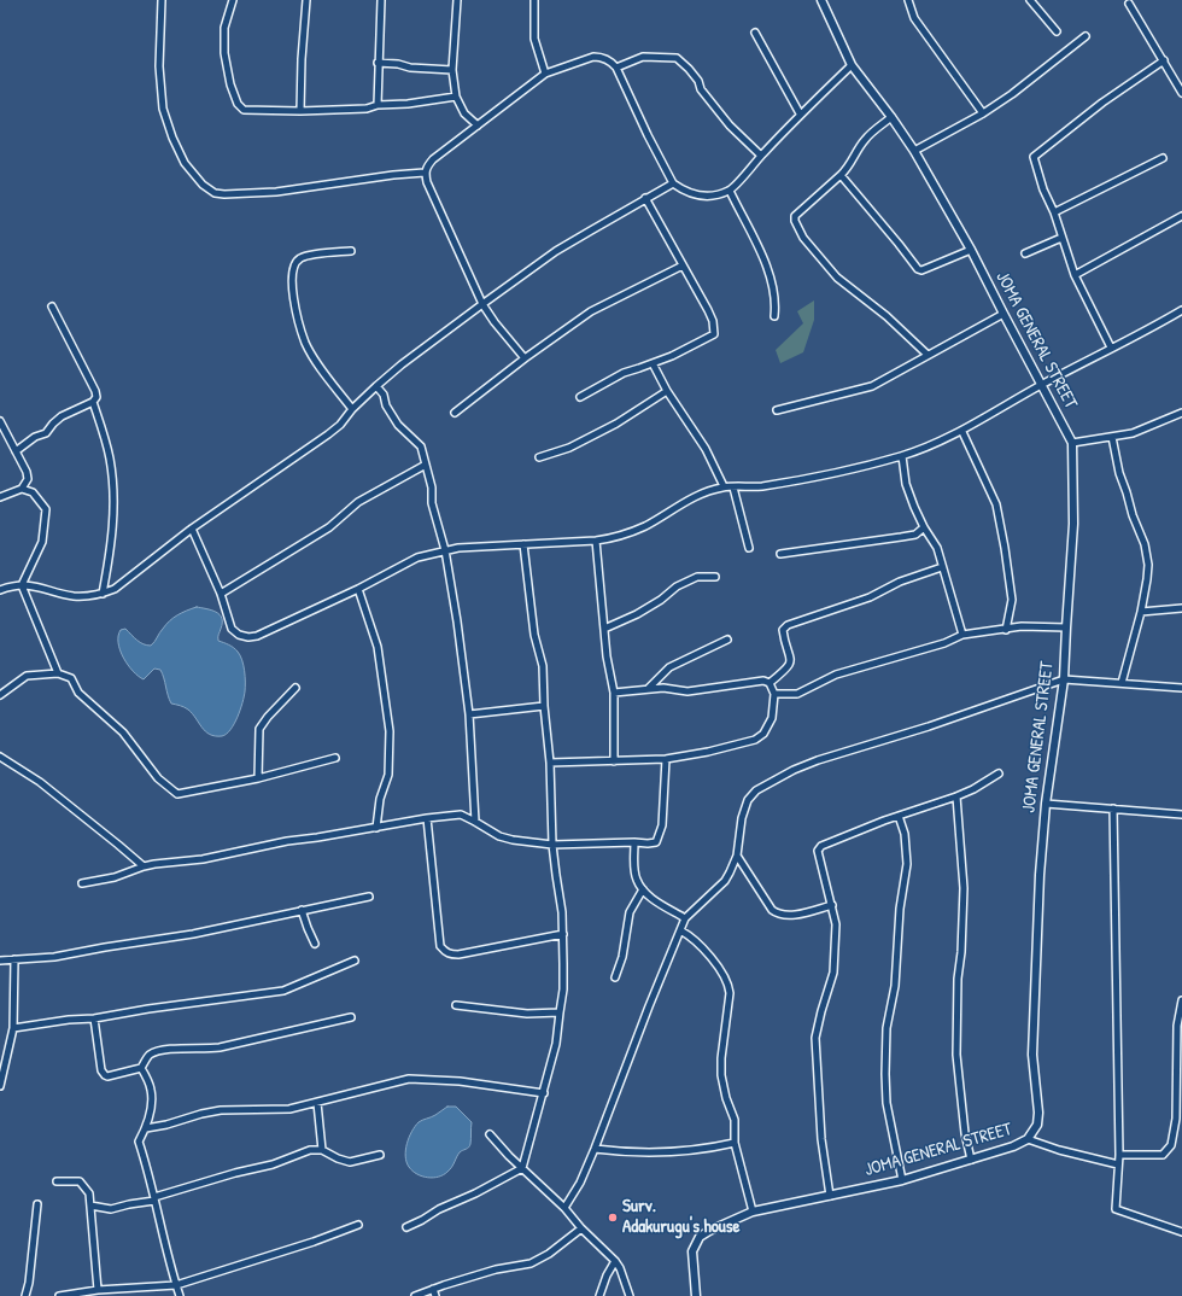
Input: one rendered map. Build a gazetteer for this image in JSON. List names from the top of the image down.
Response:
{
  "streets": {
    "street": ["JOMA GENERAL STREET"]
  },
  "places": ["Surv. Adakurugu's house"]
}
